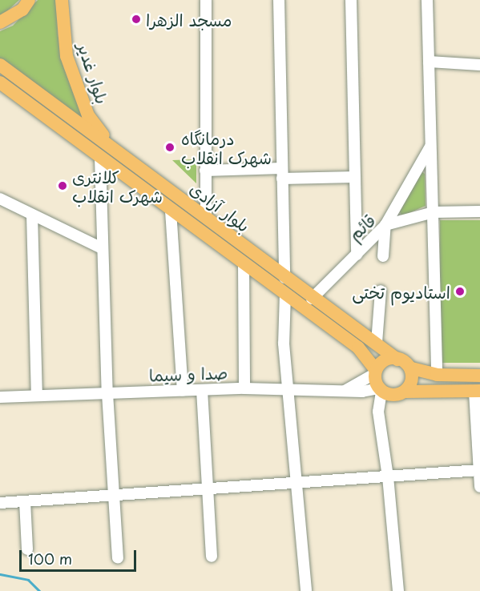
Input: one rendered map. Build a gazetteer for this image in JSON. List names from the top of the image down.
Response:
{
  "streets": {
    "main road": ["بلوار غدیر", "بلوار آزادی"],
    "street": ["قائم", "صدا و سیما"]
  },
  "crossings": [
    ["بلوار غدیر", "بلوار آزادی"],
    ["بلوار آزادی", "قائم"],
    ["بلوار آزادی", "صدا و سیما"]
  ],
  "places": [
    "مسجد الزهرا",
    "درمانگاه شهرک انقلاب",
    "کلانتری شهرک انقلاب",
    "استادیوم تختی"
  ],
  "scale_bar": "100 m"
}
